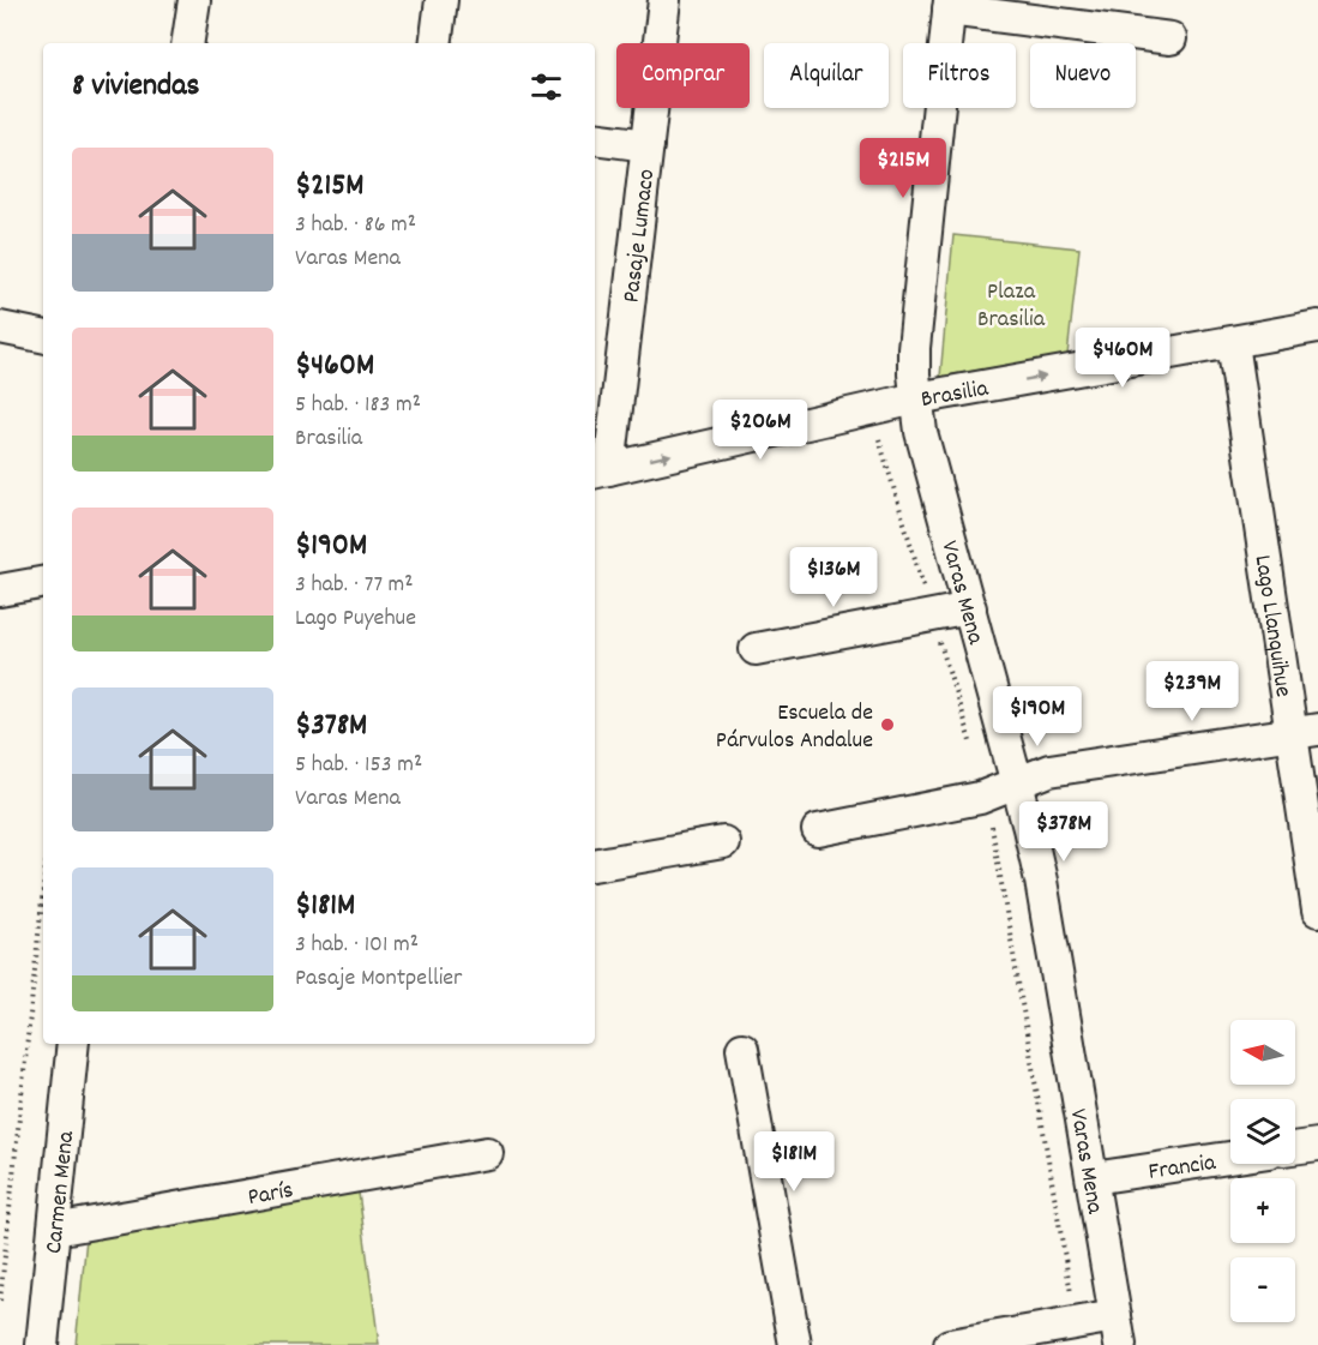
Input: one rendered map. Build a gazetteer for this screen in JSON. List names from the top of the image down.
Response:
{
  "streets": {
    "street": [
      "Pasaje Lumaco",
      "Brasilia",
      "Varas Mena",
      "Lago Llanquihue",
      "Francia",
      "París",
      "Carmen Mena"
    ]
  },
  "crossings": [
    ["Pasaje Lumaco", "Brasilia"],
    ["Brasilia", "Varas Mena"],
    ["Brasilia", "Lago Llanquihue"],
    ["Varas Mena", "Francia"],
    ["París", "Carmen Mena"]
  ],
  "parks": ["Plaza Brasilia"],
  "places": ["Escuela de Párvulos Andalue"],
  "north": "left",
  "page": {
    "chip": [
      "Comprar",
      "Alquilar",
      "Filtros",
      "Nuevo"
    ],
    "heading": "8 viviendas",
    "list": [
      {
        "name": "$215M",
        "note": "3 hab. · 86 m² · Varas Mena"
      },
      {
        "name": "$460M",
        "note": "5 hab. · 183 m² · Brasilia"
      },
      {
        "name": "$190M",
        "note": "3 hab. · 77 m² · Lago Puyehue"
      },
      {
        "name": "$378M",
        "note": "5 hab. · 153 m² · Varas Mena"
      },
      {
        "name": "$181M",
        "note": "3 hab. · 101 m² · Pasaje Montpellier"
      }
    ],
    "price": [
      "$215M",
      "$460M",
      "$206M",
      "$136M",
      "$239M",
      "$190M",
      "$378M",
      "$181M"
    ],
    "map_buttons": ["+", "−"]
  }
}
